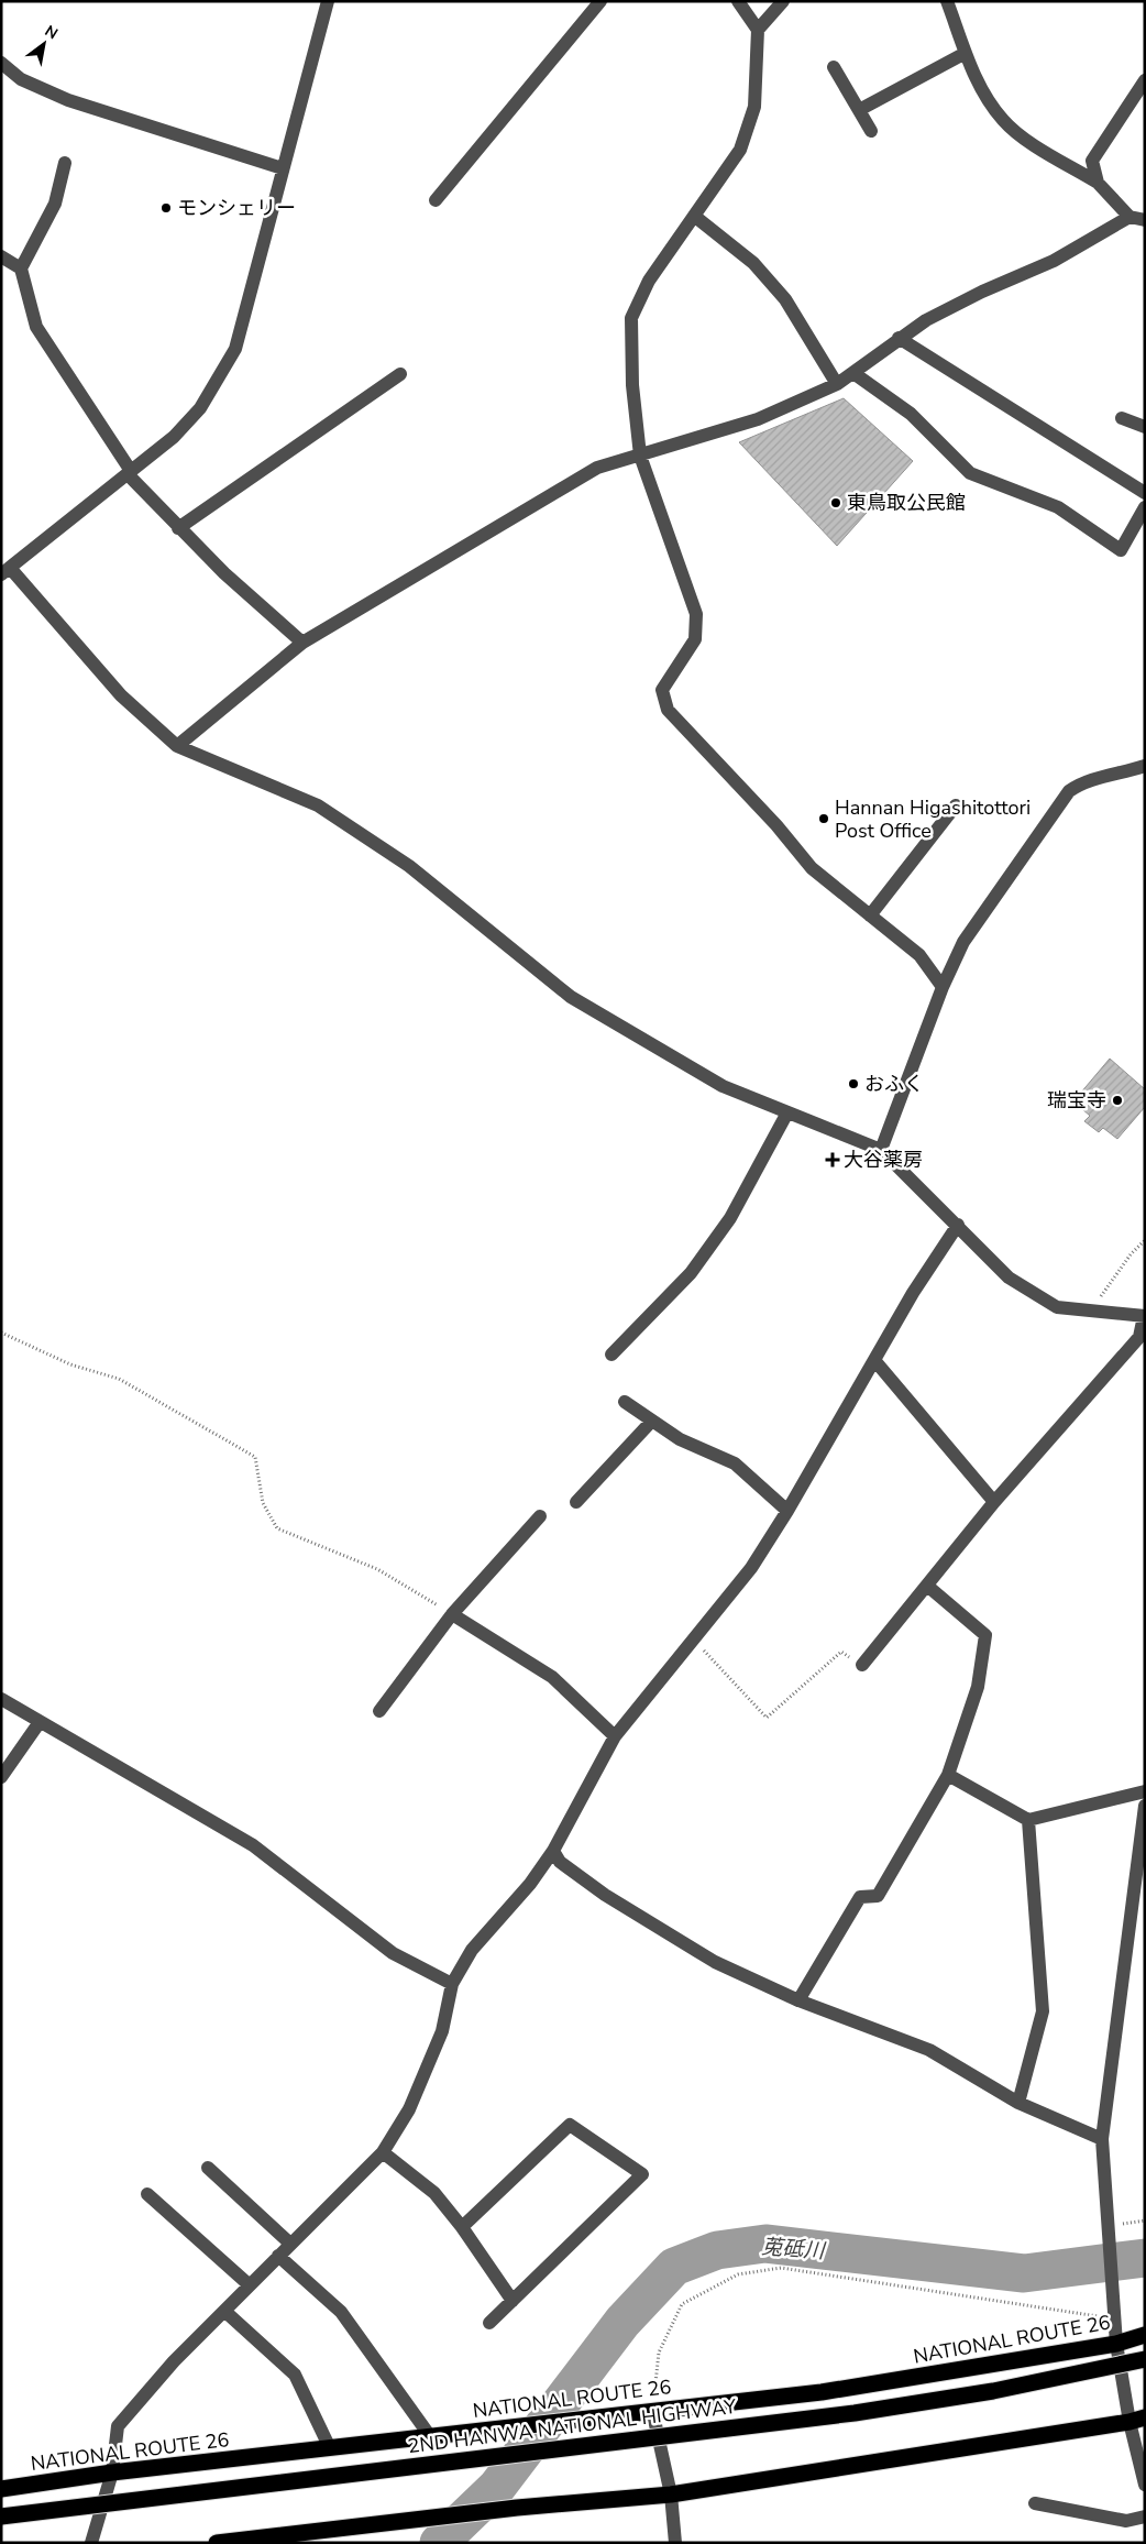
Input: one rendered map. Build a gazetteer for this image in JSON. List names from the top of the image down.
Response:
{
  "streets": {
    "highway": ["NATIONAL ROUTE 26", "2ND HANWA NATIONAL HIGHWAY"]
  },
  "water": ["莵砥川"],
  "places": {
    "other": [
      "モンシェリー",
      "東鳥取公民館",
      "Hannan Higashitottori Post Office",
      "おふく",
      "瑞宝寺"
    ],
    "health": ["大谷薬房"]
  },
  "north": "top right"
}
